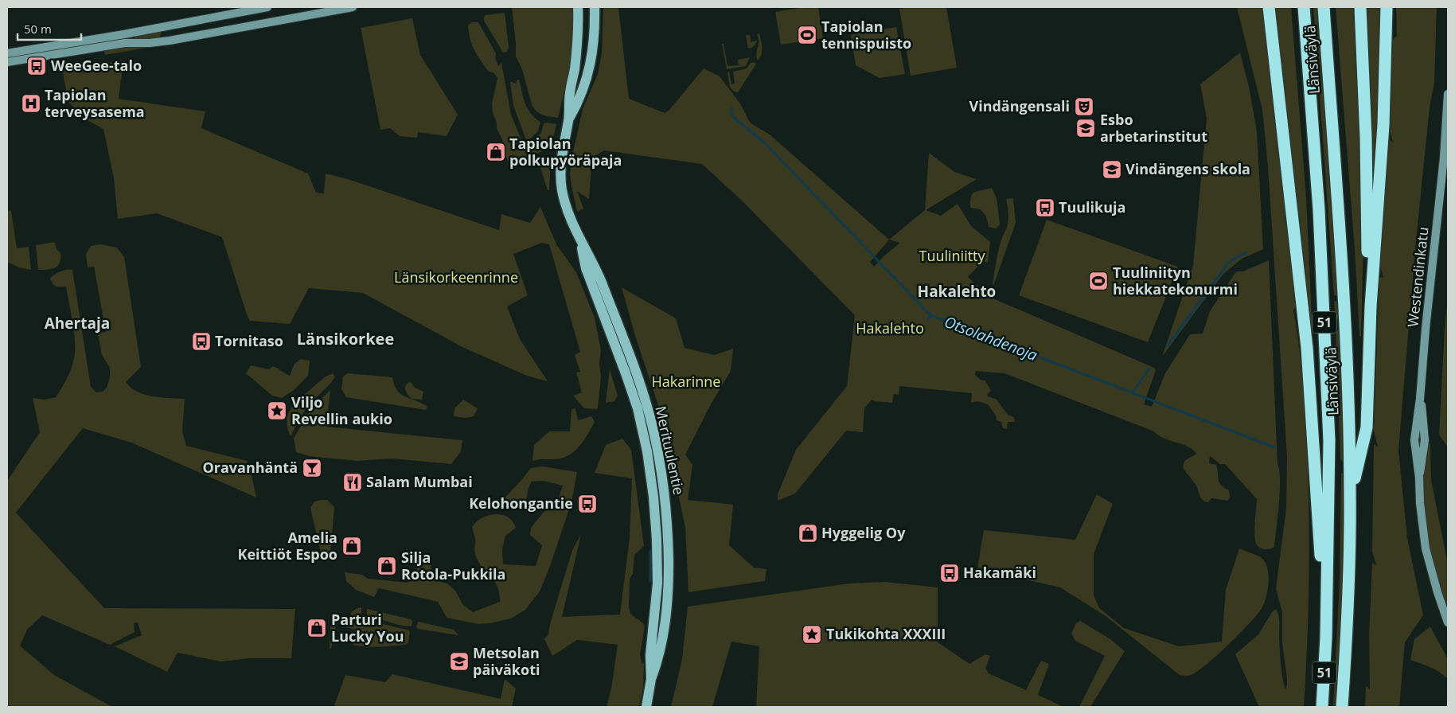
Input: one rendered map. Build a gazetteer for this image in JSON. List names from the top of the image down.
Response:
{
  "streets": {
    "highway": ["Länsiväylä", "51"],
    "main road": ["Westendinkatu", "Merituulentie"]
  },
  "districts": ["Hakalehto", "Ahertaja", "Länsikorkee"],
  "water": ["Otsolahdenoja"],
  "parks": [
    "Tuuliniitty",
    "Länsikorkeenrinne",
    "Hakalehto",
    "Hakarinne"
  ],
  "places": {
    "sports": ["Tapiolan tennispuisto", "Tuuliniityn hiekkatekonurmi"],
    "bus stop": [
      "WeeGee-talo",
      "Tuulikuja",
      "Tornitaso",
      "Kelohongantie",
      "Hakamäki"
    ],
    "hospital": ["Tapiolan terveysasema"],
    "theatre": ["Vindängensali"],
    "school or university": ["Esbo arbetarinstitut", "Vindängens skola", "Metsolan päiväkoti"],
    "shop": [
      "Tapiolan polkupyöräpaja",
      "Hyggelig Oy",
      "Amelia Keittiöt Espoo",
      "Silja Rotola-Pukkila",
      "Parturi Lucky You"
    ],
    "place": ["Viljo Revellin aukio", "Tukikohta XXXIII"],
    "bar": ["Oravanhäntä"],
    "restaurant": ["Salam Mumbai"]
  },
  "scale_bar": "50 m"
}
